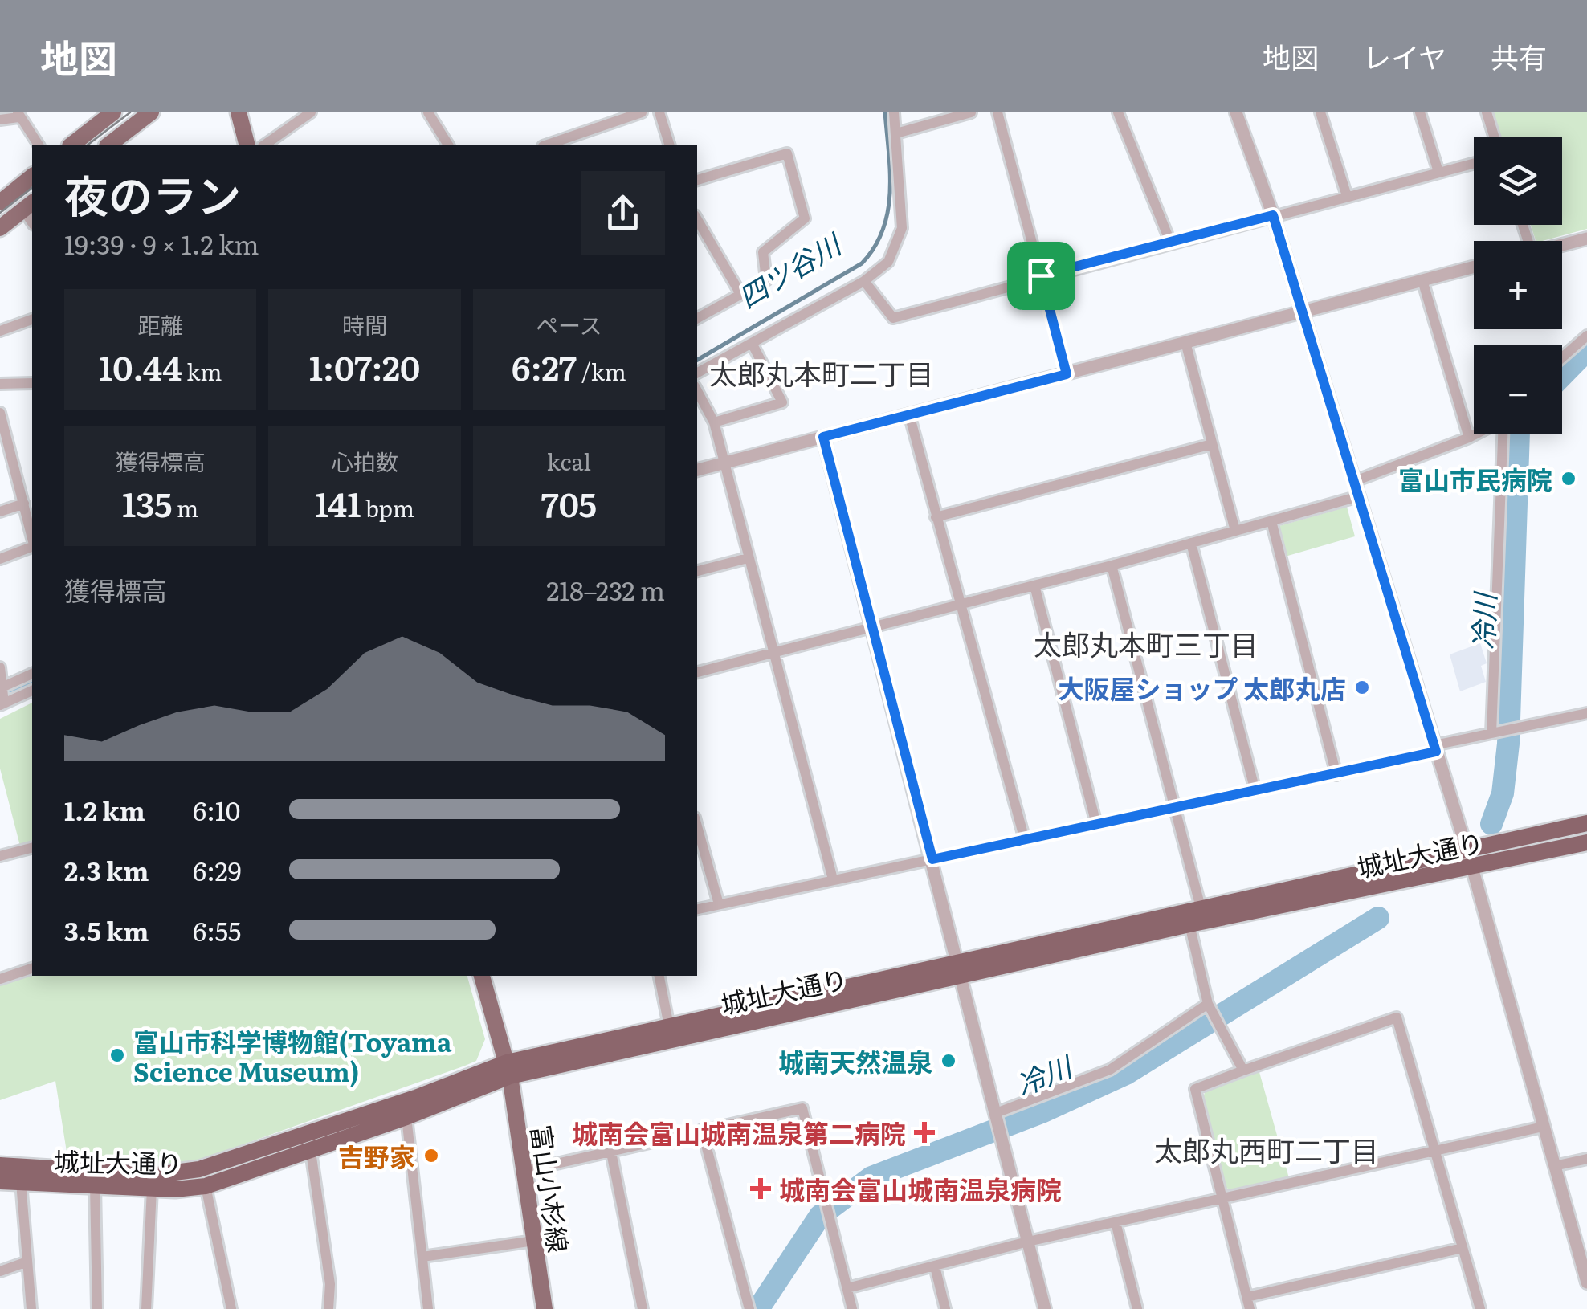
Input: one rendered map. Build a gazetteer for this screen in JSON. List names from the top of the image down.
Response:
{
  "streets": {
    "highway": ["城址大通り"],
    "main road": ["富山小杉線"]
  },
  "crossings": [
    ["城址大通り", "富山小杉線"]
  ],
  "districts": ["太郎丸本町二丁目", "太郎丸本町三丁目", "太郎丸西町二丁目"],
  "water": ["四ツ谷川", "冷川"],
  "places": {
    "other": [
      "富山市民病院",
      "大阪屋ショップ 太郎丸店",
      "富山市科学博物館(Toyama Science Museum)",
      "城南天然温泉",
      "吉野家"
    ],
    "health": ["城南会富山城南温泉第二病院", "城南会富山城南温泉病院"]
  },
  "page": {
    "header": "地図",
    "nav": ["地図", "レイヤ", "共有"],
    "map_buttons": ["+", "−"],
    "heading": ["夜のラン", "19:39 · 9 × 1.2 km"],
    "stats": [
      ["距離", "10.44 km"],
      ["時間", "1:07:20"],
      ["ペース", "6:27 /km"],
      ["獲得標高", "135 m"],
      ["心拍数", "141 bpm"],
      ["kcal", "705"]
    ],
    "chart": ["獲得標高", "218–232 m"],
    "list": [
      {
        "name": "1.2 km",
        "note": "6:10"
      },
      {
        "name": "2.3 km",
        "note": "6:29"
      },
      {
        "name": "3.5 km",
        "note": "6:55"
      }
    ]
  }
}
